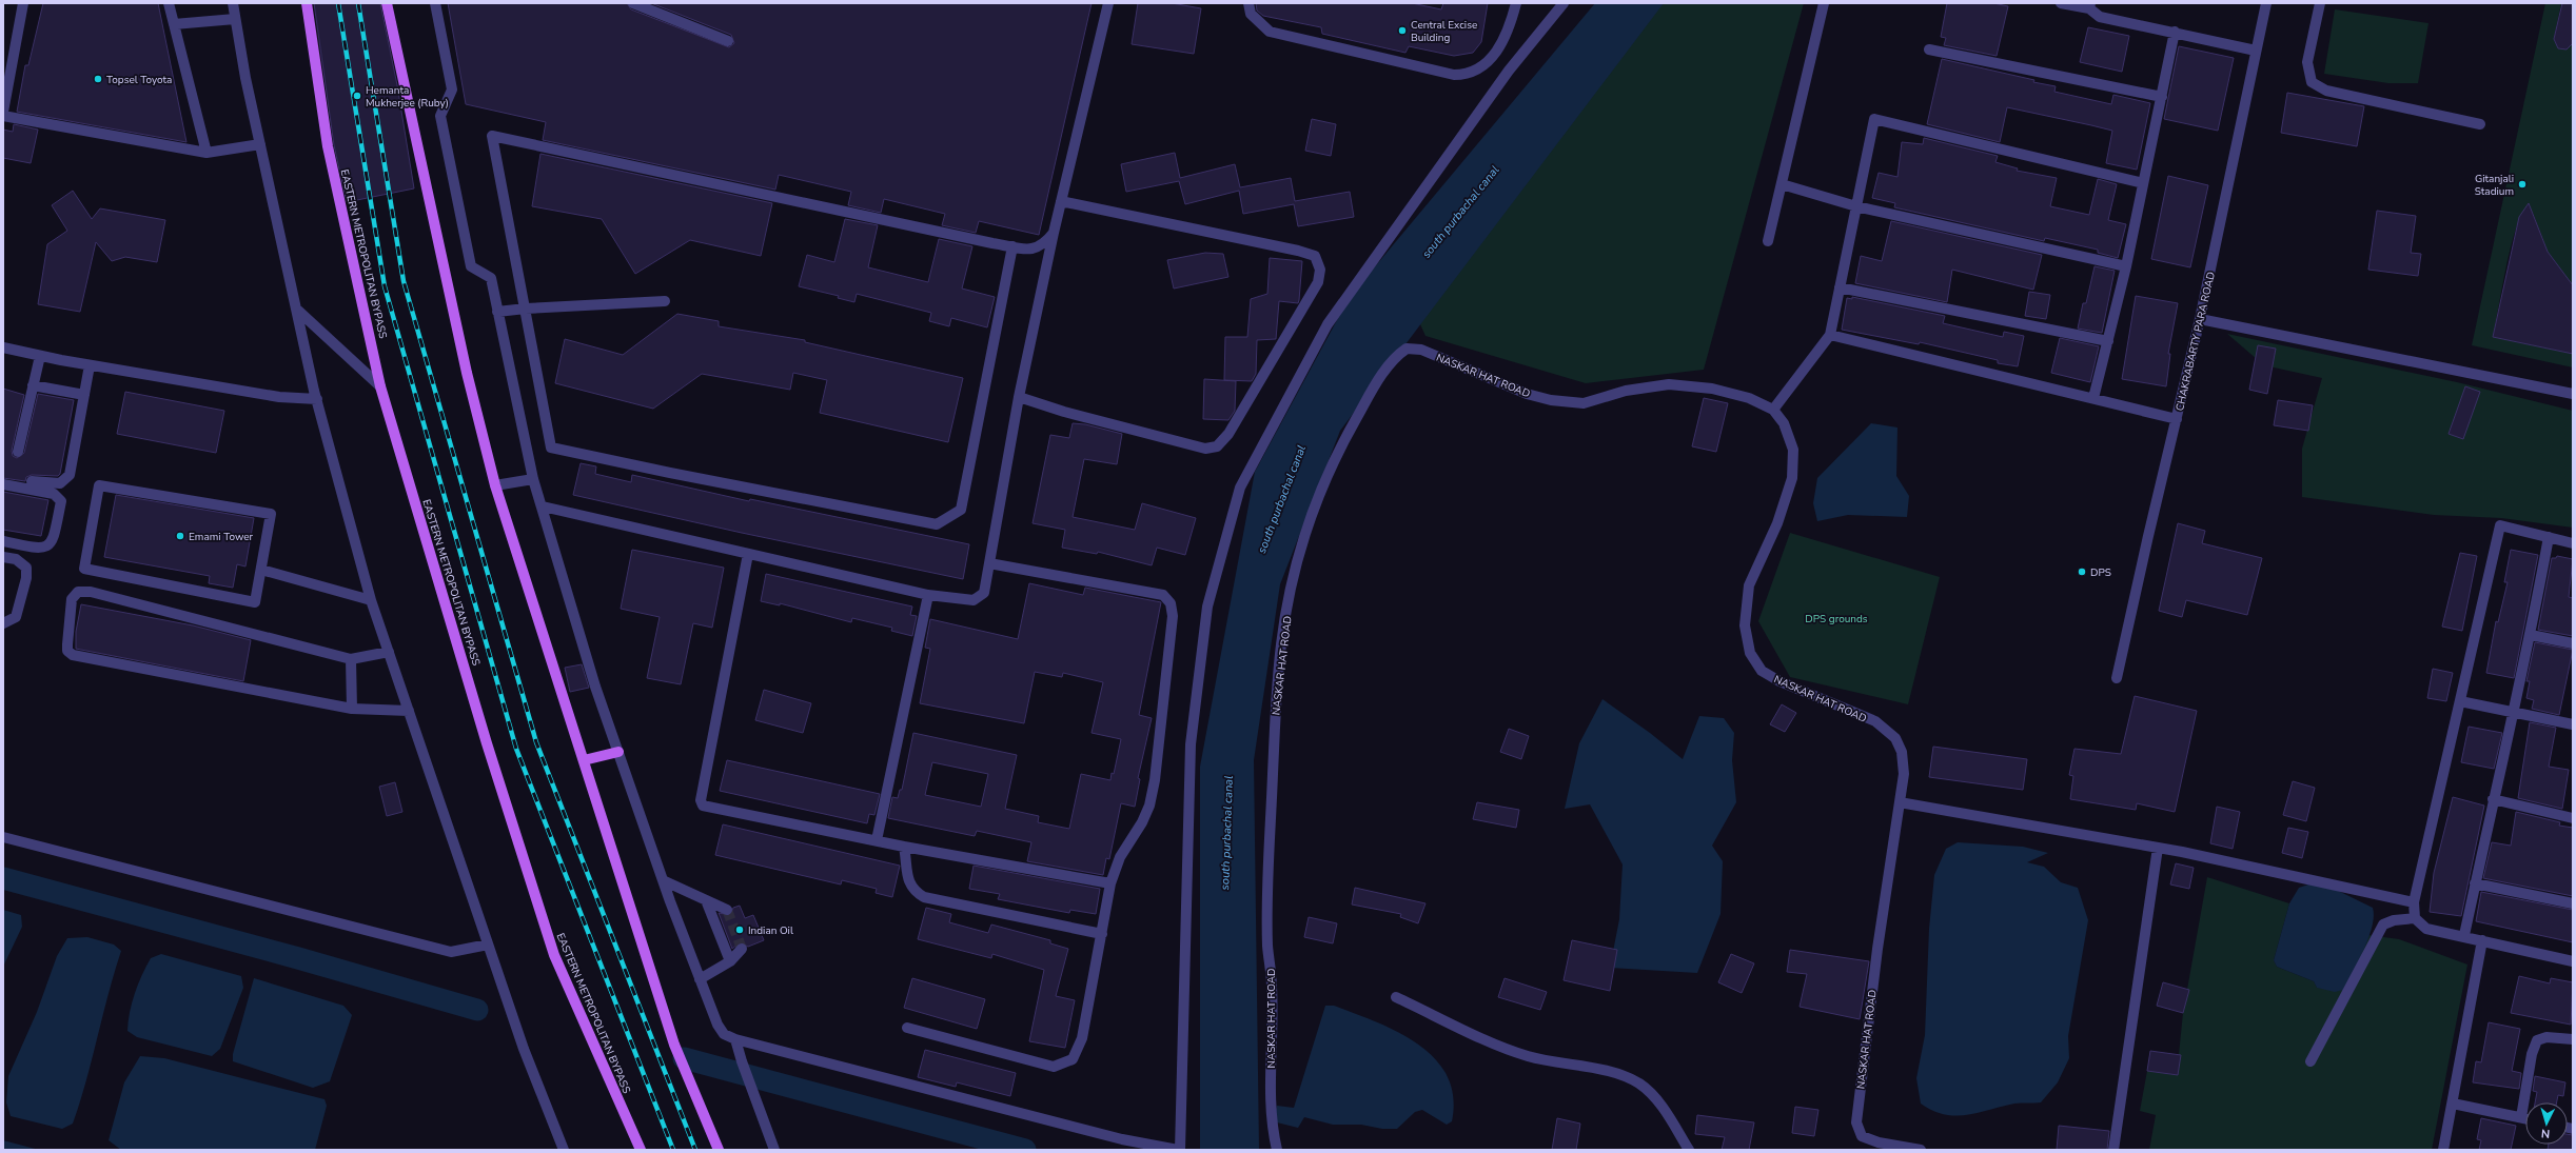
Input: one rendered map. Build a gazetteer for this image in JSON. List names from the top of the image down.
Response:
{
  "streets": {
    "main road": ["EASTERN METROPOLITAN BYPASS"],
    "street": ["CHAKRABARTY PARA ROAD", "NASKAR HAT ROAD"]
  },
  "water": ["south purbachal canal"],
  "parks": ["DPS grounds"],
  "places": [
    "Central Excise Building",
    "Topsel Toyota",
    "Hemanta Mukherjee (Ruby)",
    "Gitanjali Stadium",
    "Emami Tower",
    "DPS",
    "Indian Oil"
  ],
  "north": "bottom"
}
